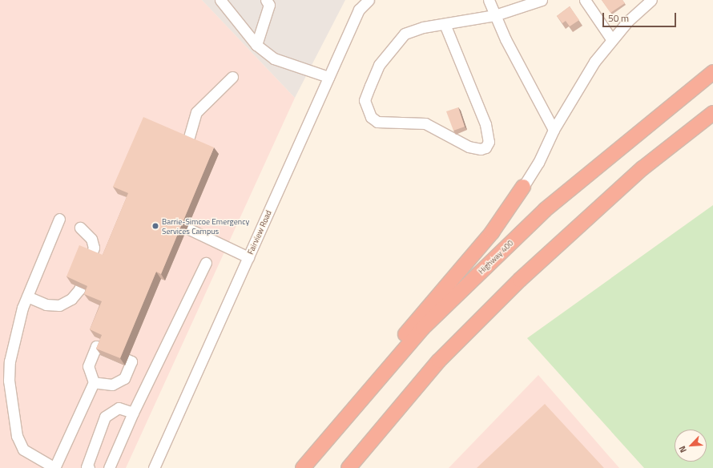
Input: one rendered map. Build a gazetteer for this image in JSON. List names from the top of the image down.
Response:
{
  "streets": {
    "highway": ["Highway 400"],
    "street": ["Fairview Road"]
  },
  "places": ["Barrie-Simcoe Emergency Services Campus"],
  "scale_bar": "50 m",
  "north": "bottom left"
}
